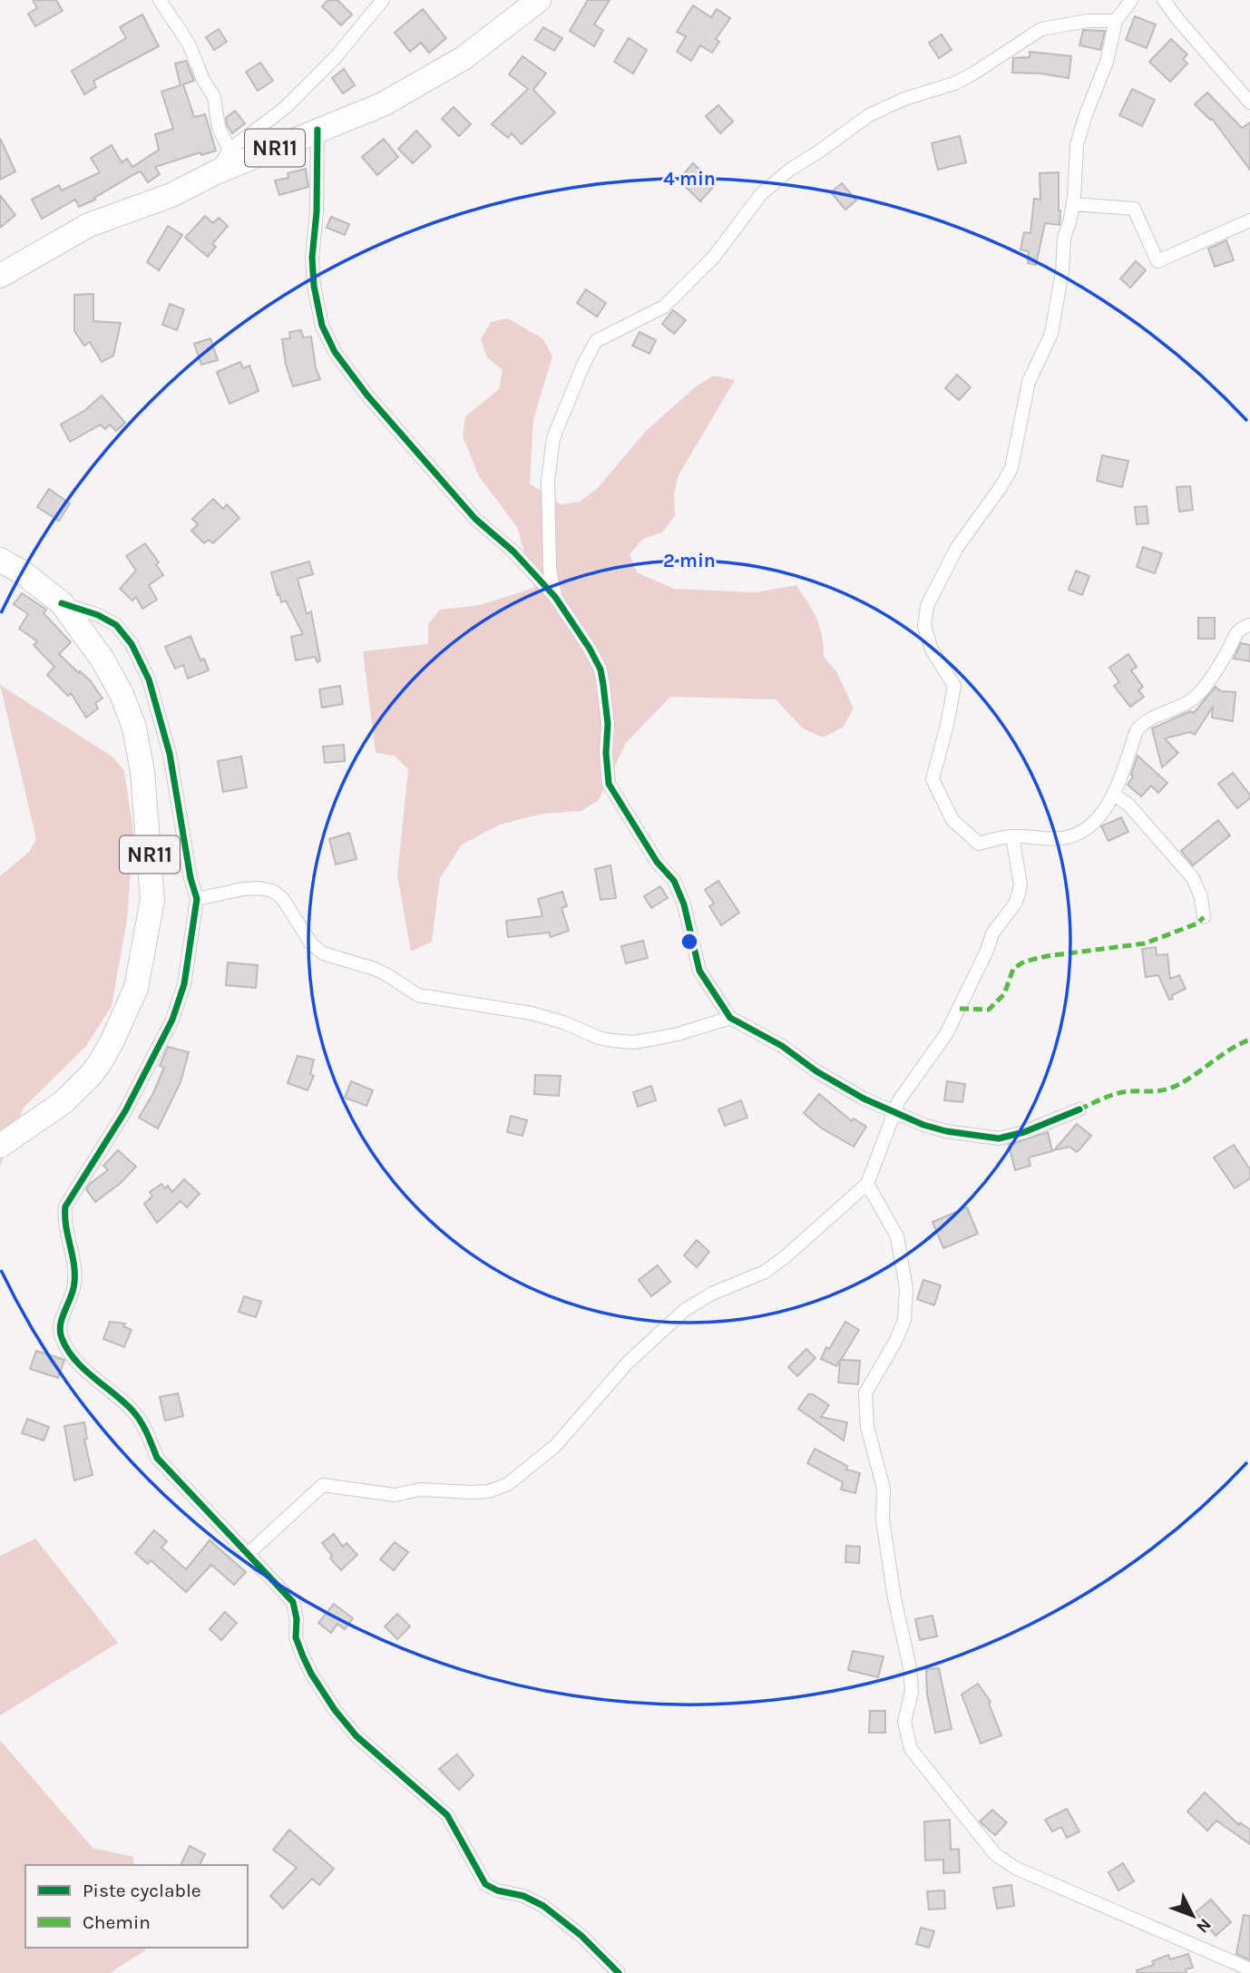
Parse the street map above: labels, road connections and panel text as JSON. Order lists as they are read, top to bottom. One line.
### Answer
{"streets":{"highway":["NR11"]},"legend":["Piste cyclable","Chemin"],"north":"bottom right","rings":["4 min","2 min"]}
